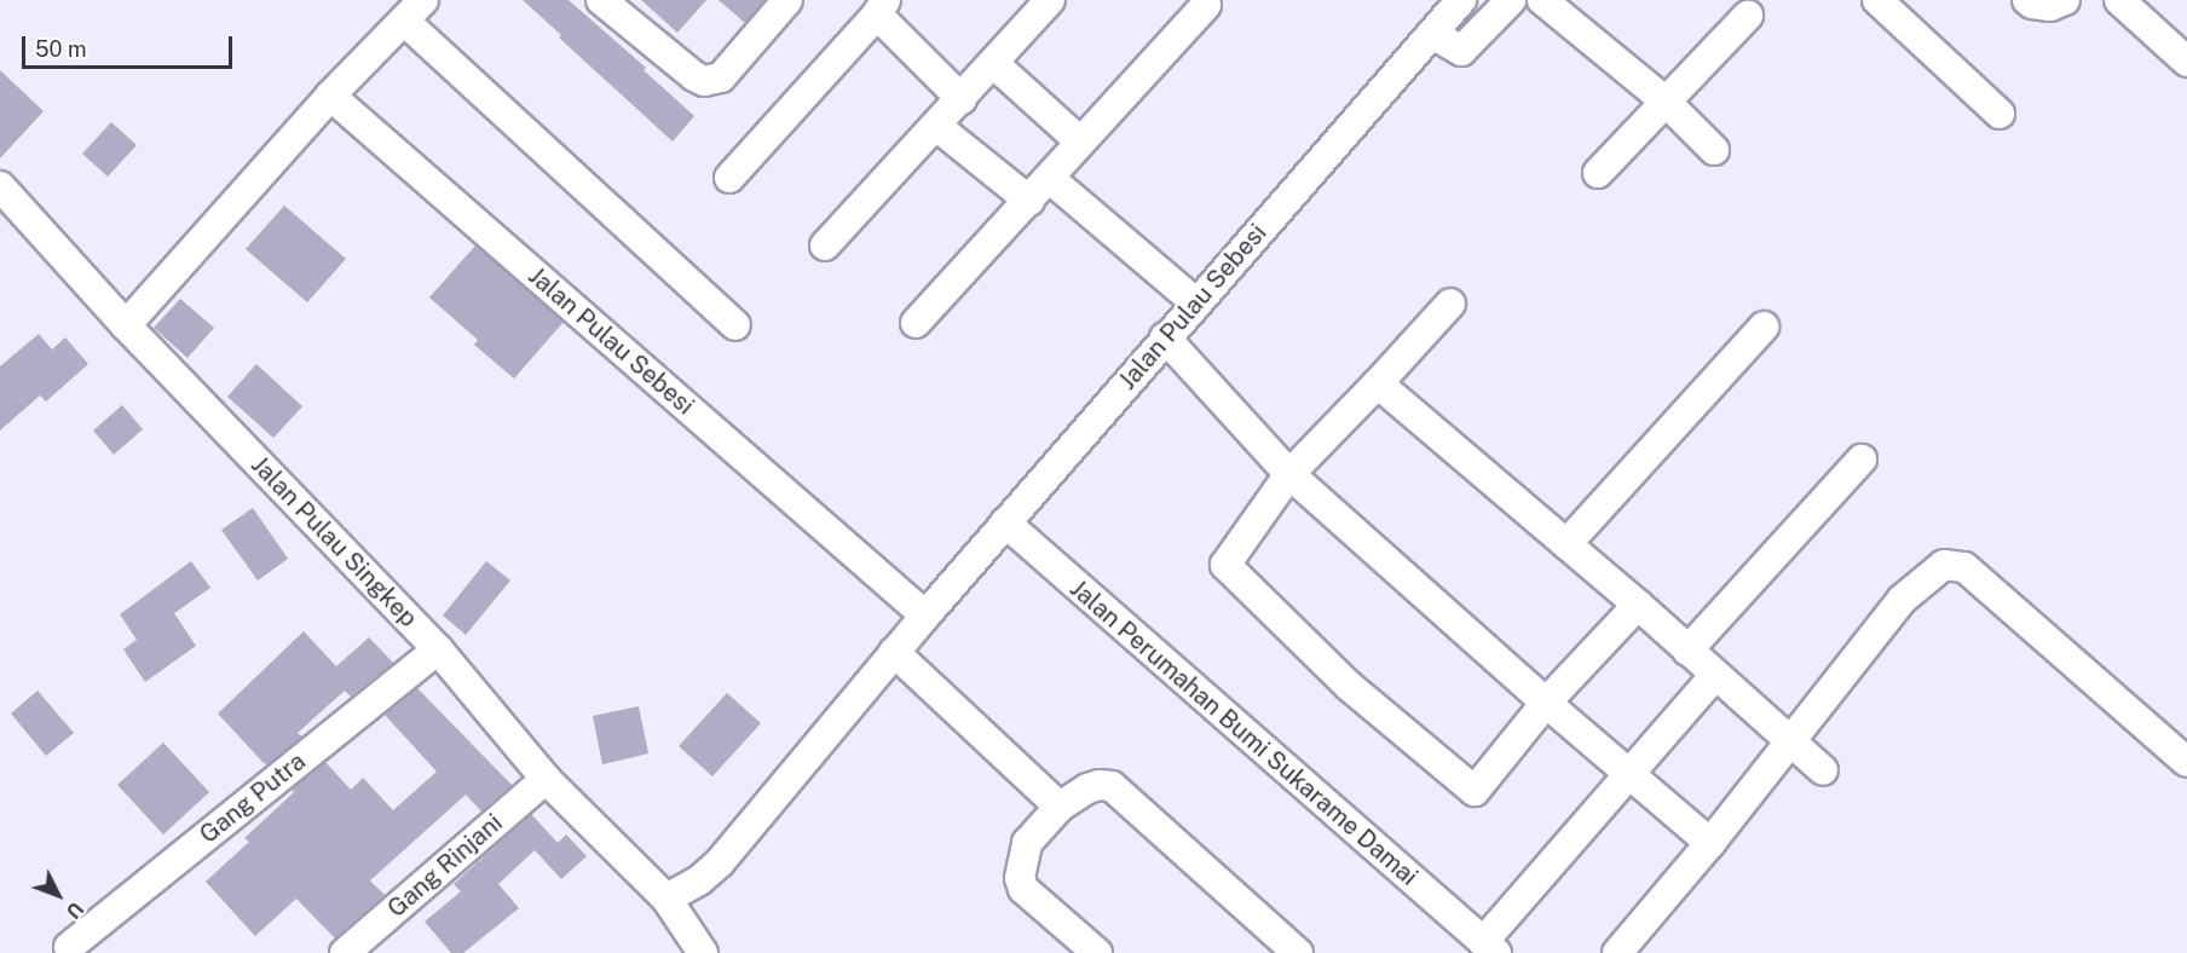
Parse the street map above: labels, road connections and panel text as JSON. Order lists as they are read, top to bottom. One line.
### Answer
{"streets":{"street":["Jalan Pulau Sebesi","Jalan Pulau Singkep","Jalan Perumahan Bumi Sukarame Damai","Gang Putra","Gang Rinjani"]},"crossings":[["Jalan Pulau Sebesi","Jalan Pulau Singkep"],["Jalan Pulau Sebesi","Jalan Perumahan Bumi Sukarame Damai"],["Jalan Pulau Singkep","Gang Putra"],["Jalan Pulau Singkep","Gang Rinjani"]],"scale_bar":"50 m","north":"bottom right"}
